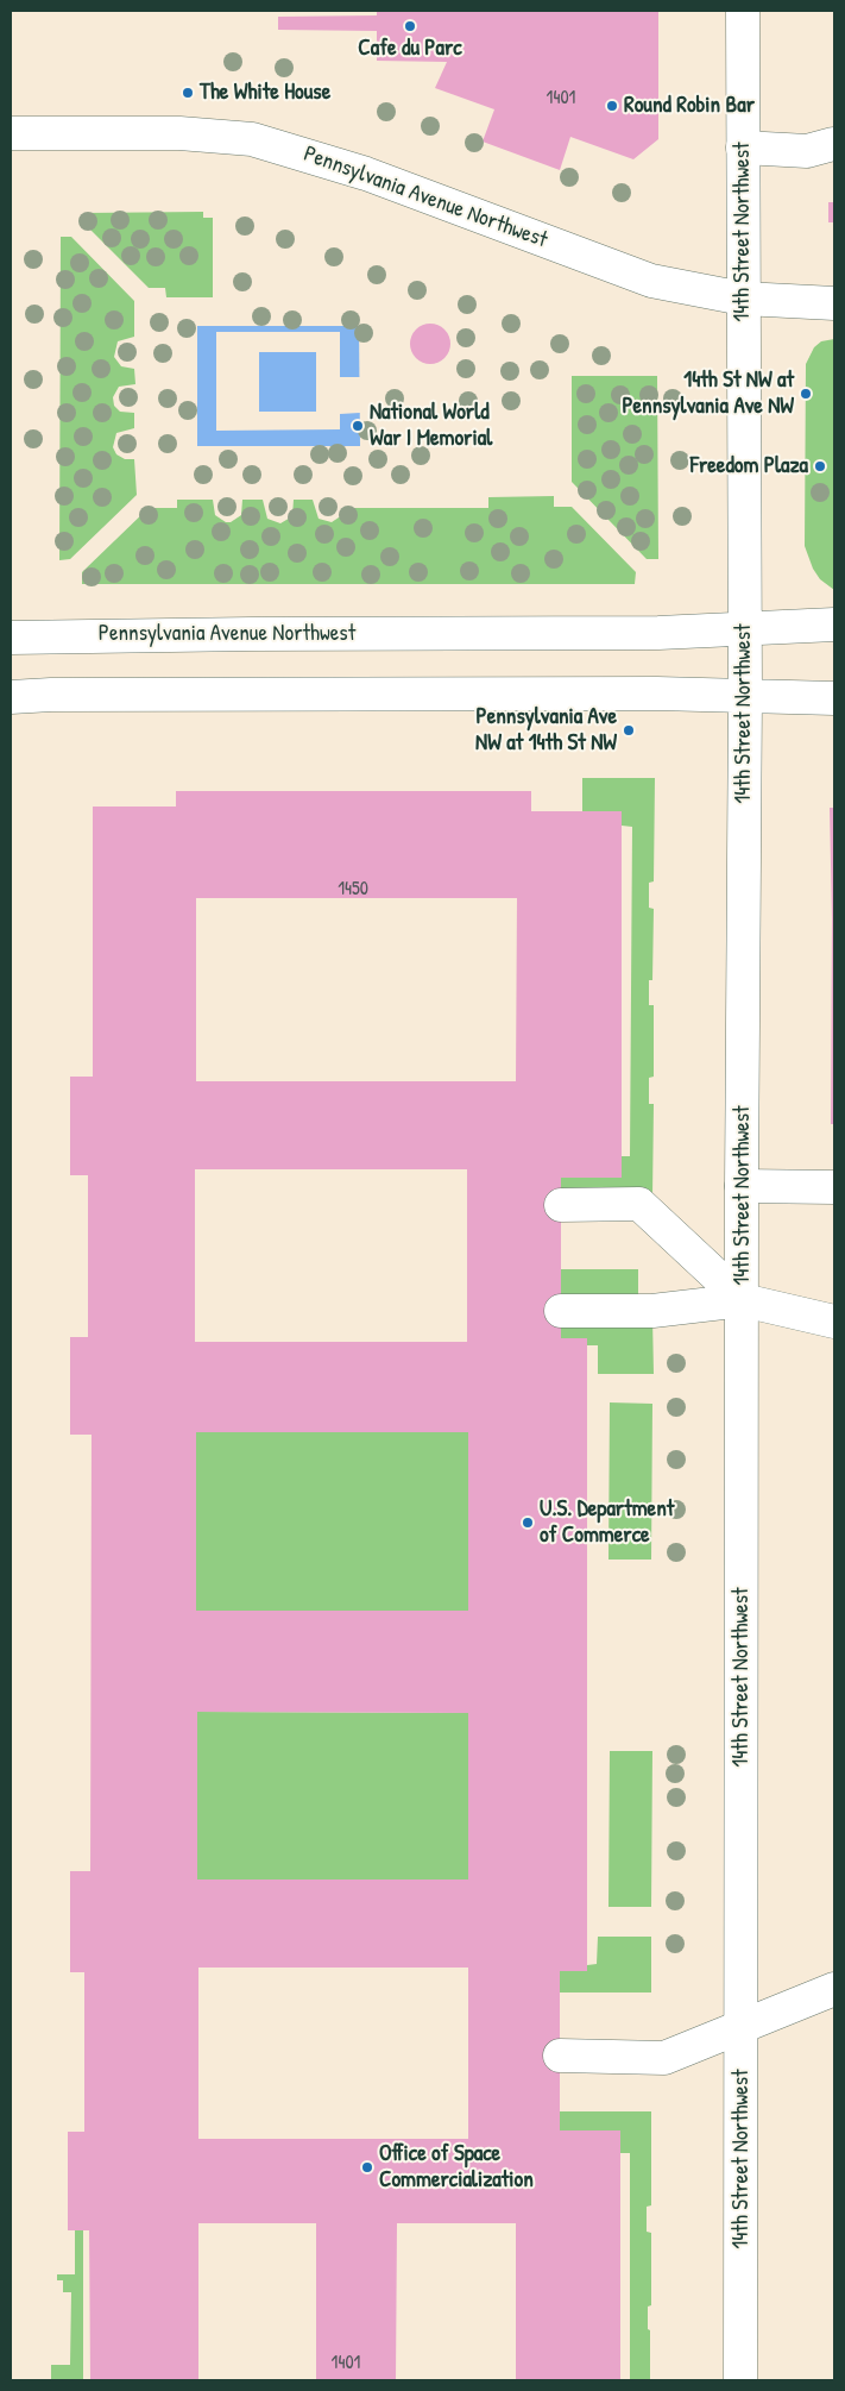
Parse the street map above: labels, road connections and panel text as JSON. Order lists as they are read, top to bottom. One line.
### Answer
{"streets":{"main road":["Pennsylvania Avenue Northwest","14th Street Northwest"]},"crossings":[["Pennsylvania Avenue Northwest","14th Street Northwest"]],"places":["Cafe du Parc","The White House","Round Robin Bar","14th St NW at Pennsylvania Ave NW","National World War I Memorial","Freedom Plaza","Pennsylvania Ave NW at 14th St NW","U.S. Department of Commerce","Office of Space Commercialization"],"house_numbers":["1401","1450","1401"]}
